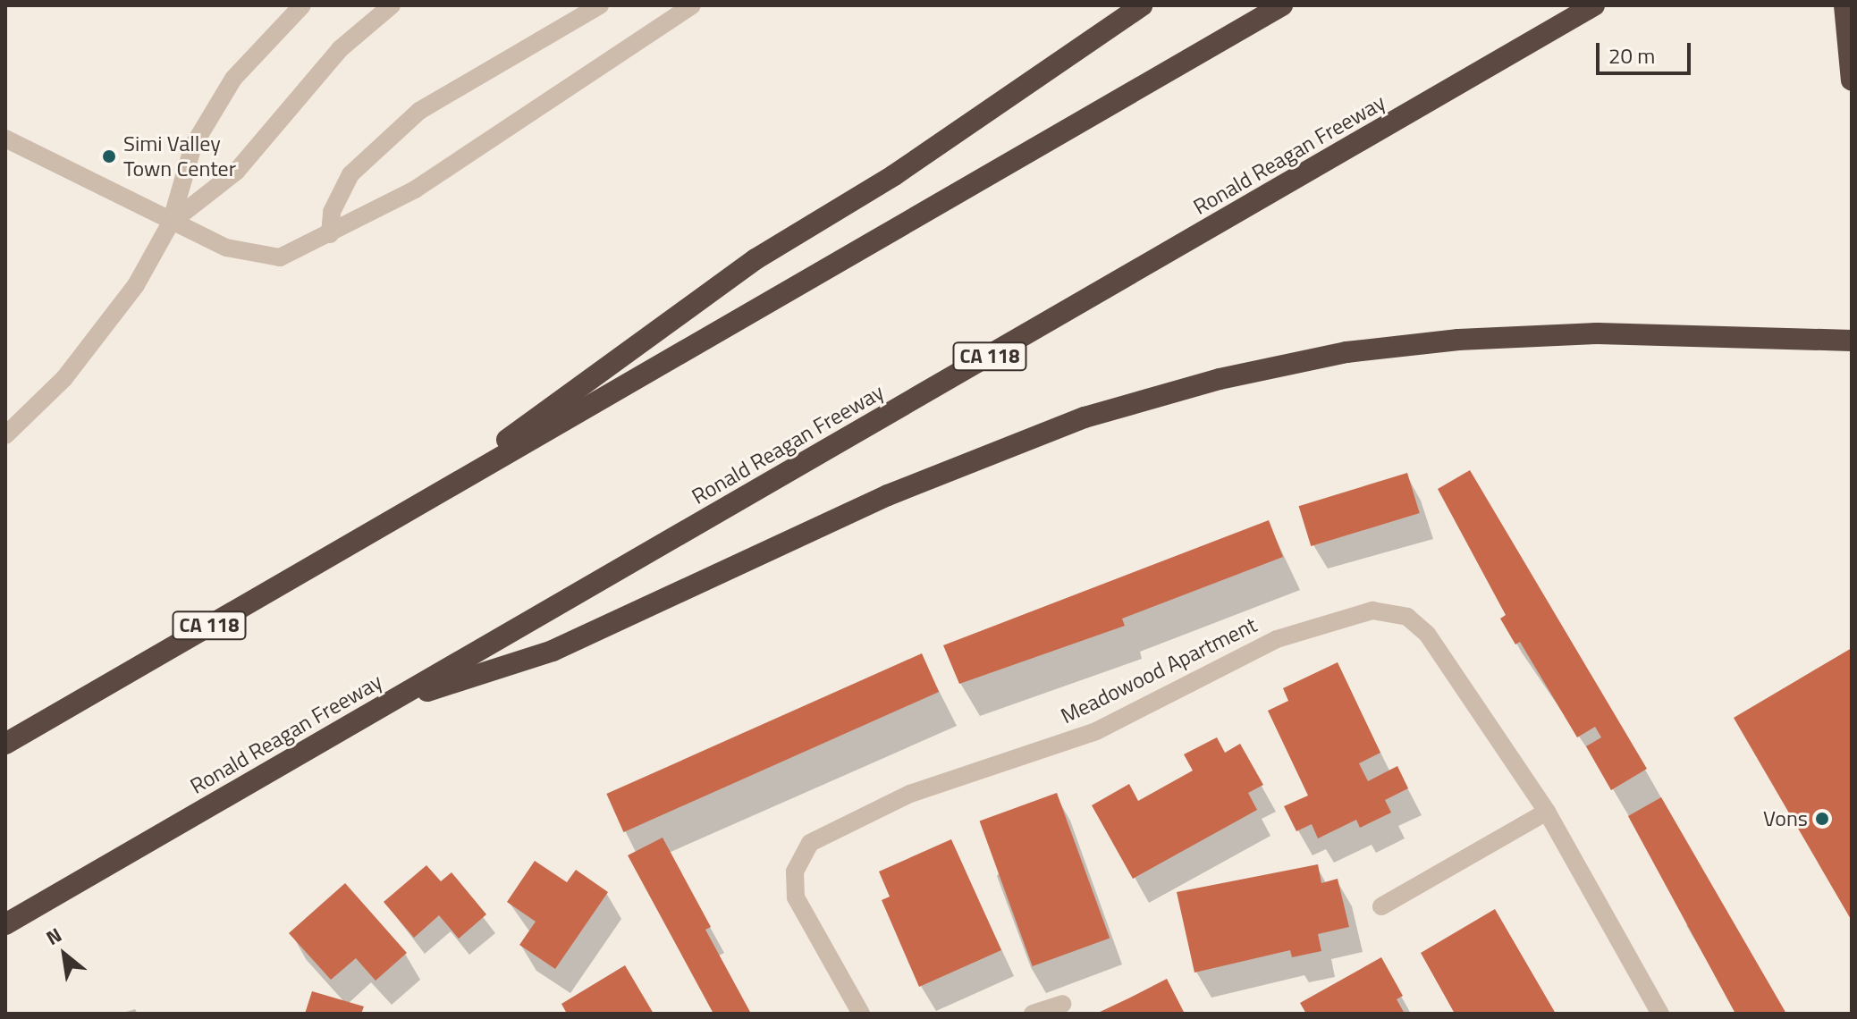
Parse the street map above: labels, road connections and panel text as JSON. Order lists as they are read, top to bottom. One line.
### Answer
{"streets":{"highway":["Ronald Reagan Freeway","CA 118"],"street":["Meadowood Apartment"]},"places":["Simi Valley Town Center","Vons"],"scale_bar":"20 m","north":"top left"}
